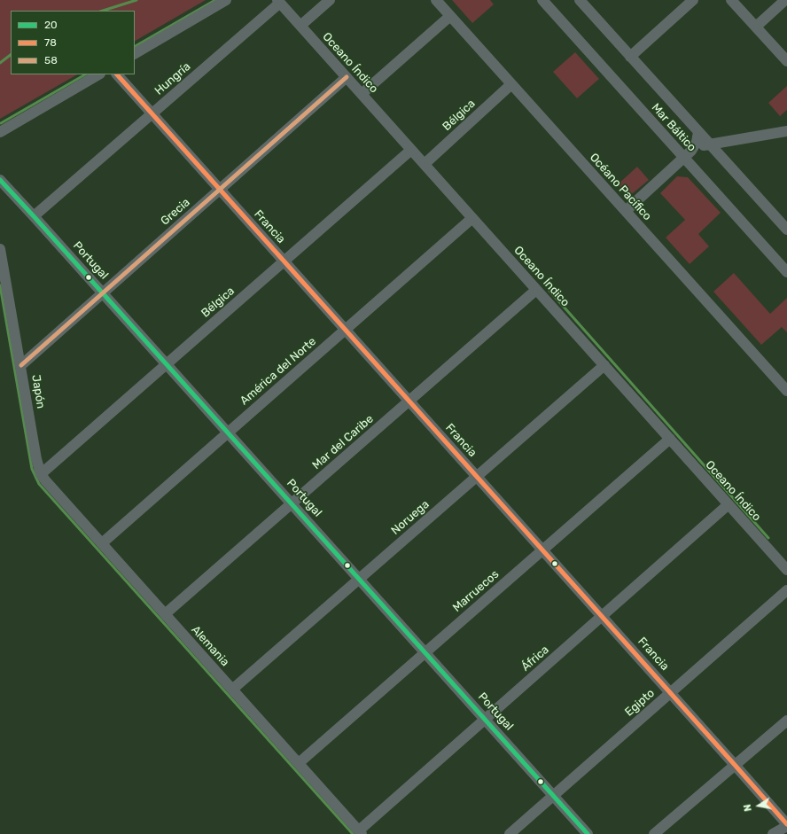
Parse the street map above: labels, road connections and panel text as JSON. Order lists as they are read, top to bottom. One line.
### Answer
{"streets":{"street":["Oceano Índico","Hungría","Bélgica","Mar Báltico","Océano Pacífico","Grecia","Francia","Portugal","América del Norte","Japón","Mar del Caribe","Noruega","Marruecos","Alemania","África","Egipto"]},"crossings":[["Oceano Índico","Hungría"],["Oceano Índico","Bélgica"],["Oceano Índico","Grecia"],["Oceano Índico","América del Norte"],["Oceano Índico","Mar del Caribe"],["Oceano Índico","Noruega"],["Oceano Índico","Marruecos"],["Oceano Índico","África"],["Hungría","Francia"],["Hungría","Portugal"],["Bélgica","Océano Pacífico"],["Bélgica","Francia"],["Bélgica","Portugal"],["Bélgica","Japón"],["Bélgica","Alemania"],["Grecia","Francia"],["Grecia","Portugal"],["Grecia","Japón"],["Francia","América del Norte"],["Francia","Mar del Caribe"],["Francia","Noruega"],["Francia","Marruecos"],["Francia","África"],["Francia","Egipto"],["Portugal","América del Norte"],["Portugal","Mar del Caribe"],["Portugal","Noruega"],["Portugal","Marruecos"],["Portugal","África"],["Portugal","Egipto"],["América del Norte","Alemania"],["Japón","Alemania"],["Mar del Caribe","Alemania"],["Noruega","Alemania"],["Marruecos","Alemania"],["Alemania","África"]],"lines":["transit line 78","transit line 58","transit line 20"],"legend":["20","78","58"],"north":"left"}
